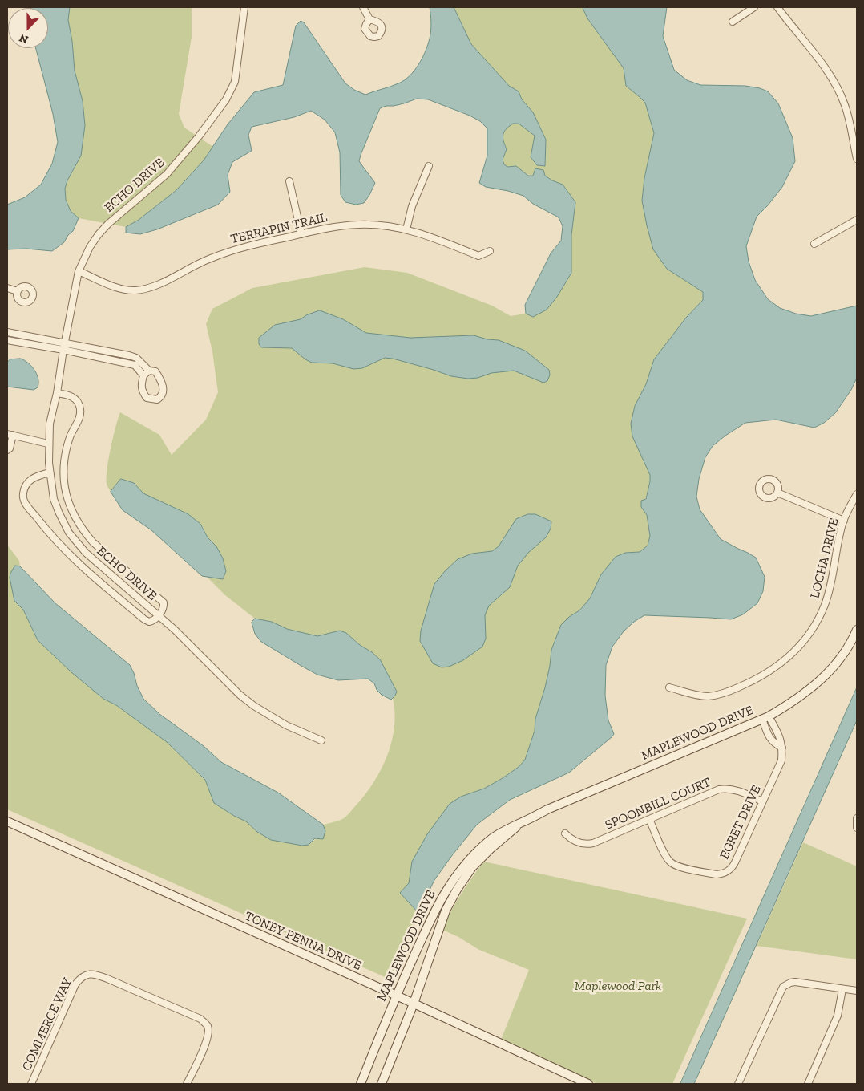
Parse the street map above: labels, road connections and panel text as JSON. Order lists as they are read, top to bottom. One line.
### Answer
{"streets":{"street":["ECHO DRIVE","TERRAPIN TRAIL","LOCHA DRIVE","MAPLEWOOD DRIVE","SPOONBILL COURT","EGRET DRIVE","TONEY PENNA DRIVE","COMMERCE WAY"]},"crossings":[["ECHO DRIVE","TERRAPIN TRAIL"],["MAPLEWOOD DRIVE","EGRET DRIVE"],["MAPLEWOOD DRIVE","TONEY PENNA DRIVE"],["SPOONBILL COURT","EGRET DRIVE"]],"parks":["Maplewood Park"],"north":"bottom"}
